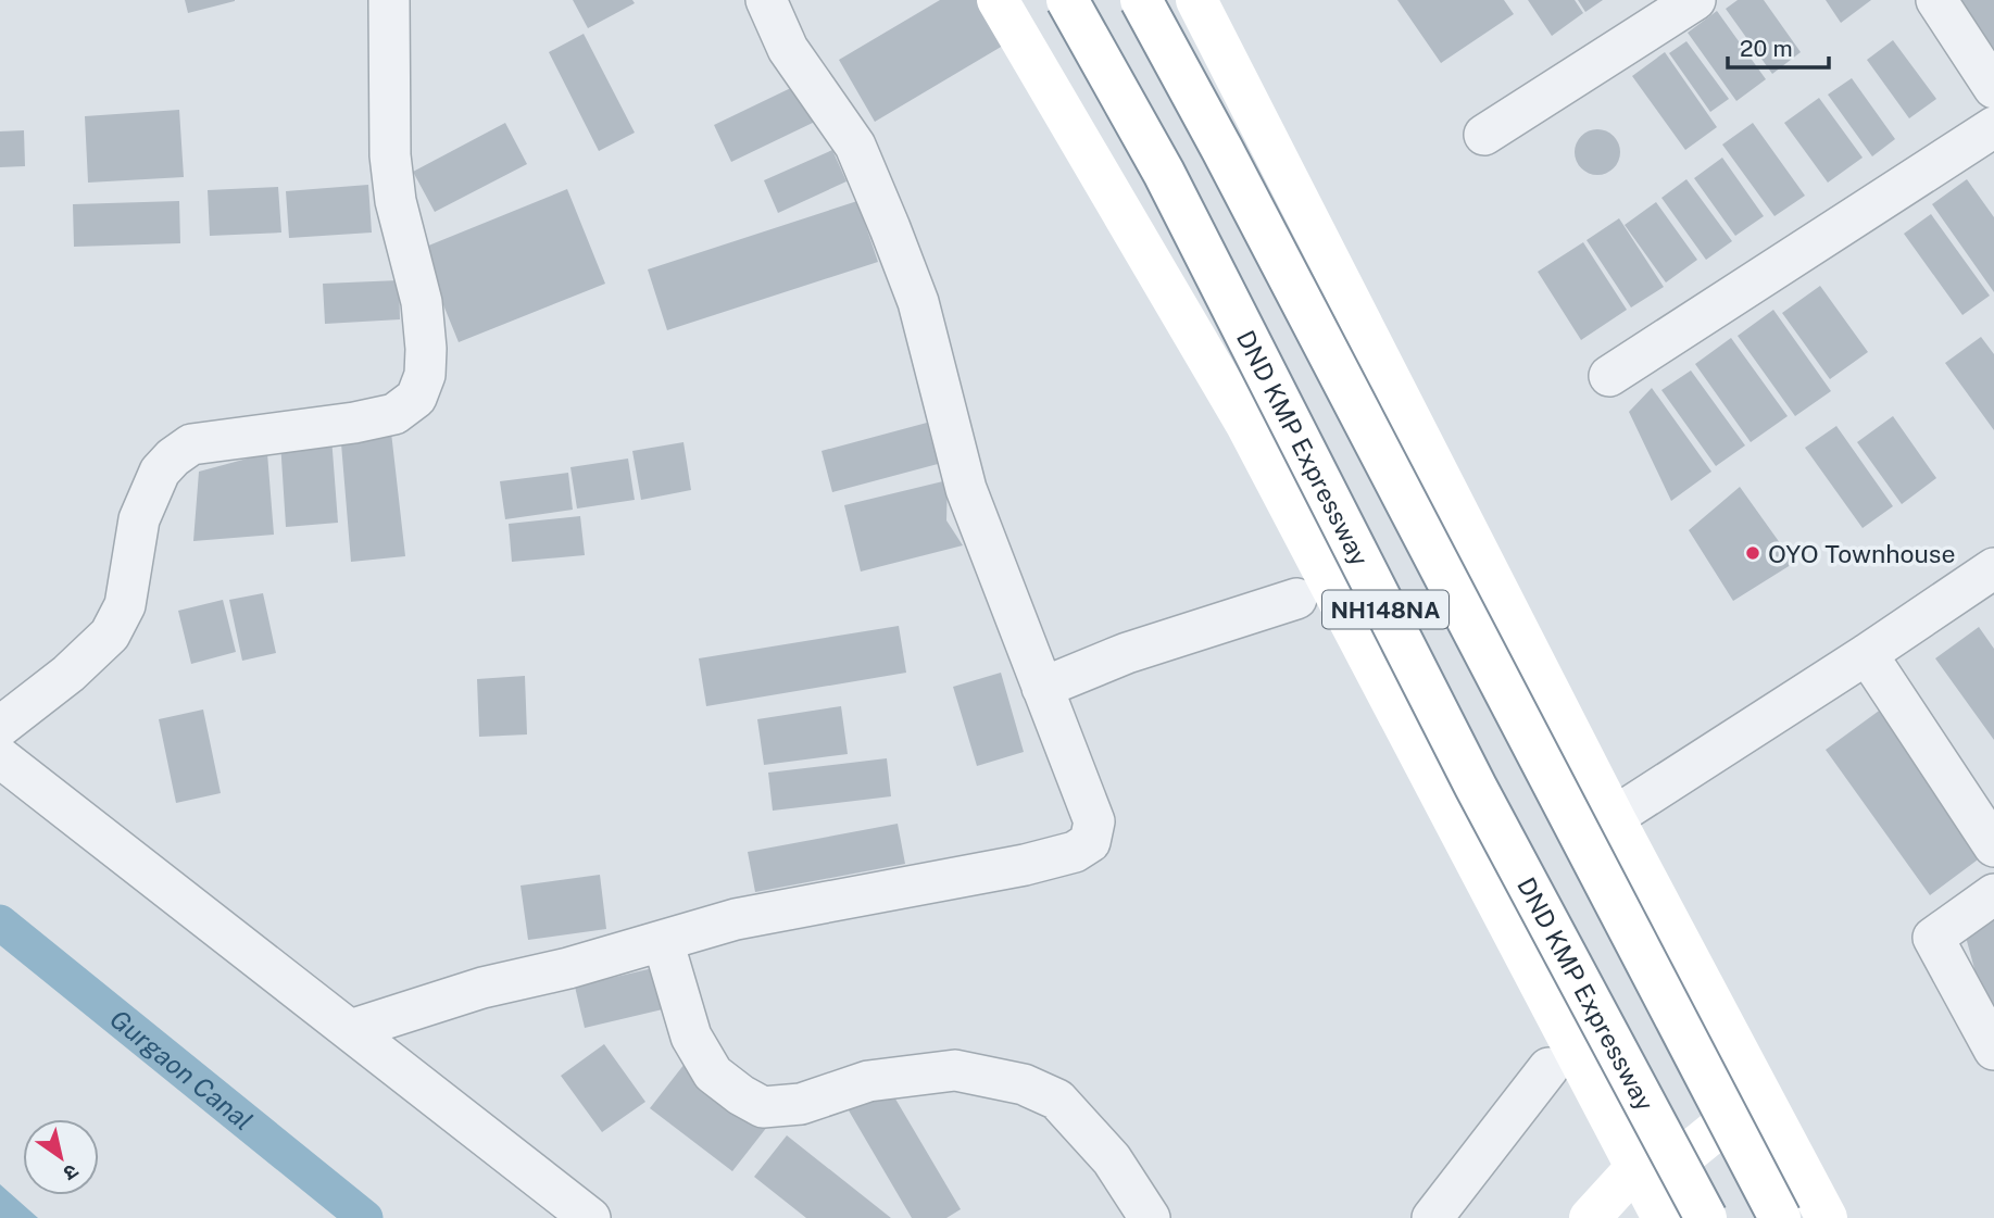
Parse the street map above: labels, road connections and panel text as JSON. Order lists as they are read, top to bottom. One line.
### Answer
{"streets":{"main road":["DND KMP Expressway","NH148NA"]},"water":["Gurgaon Canal"],"places":["OYO Townhouse"],"scale_bar":"20 m","north":"bottom right"}
